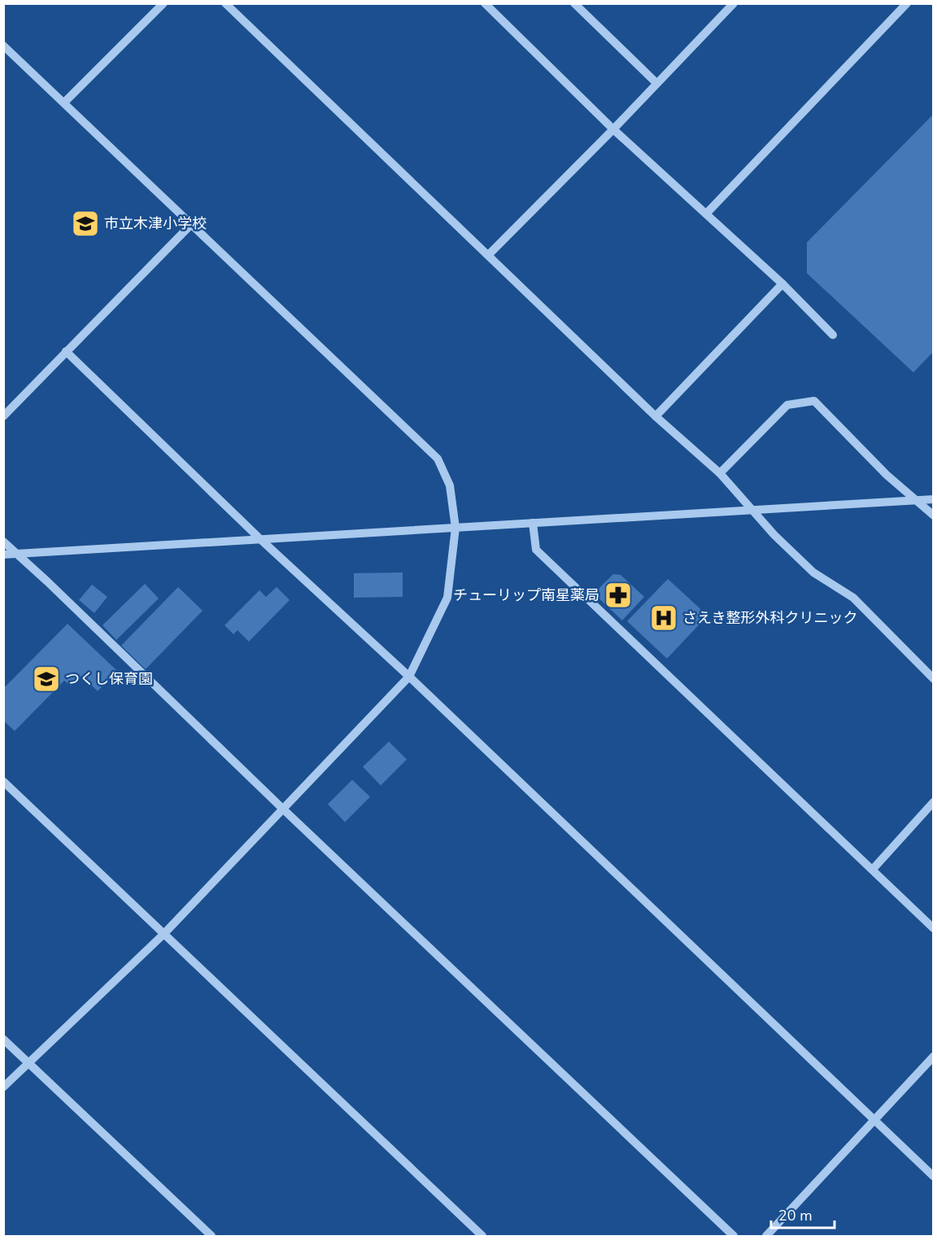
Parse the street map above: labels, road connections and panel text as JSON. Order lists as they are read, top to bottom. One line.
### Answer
{"places":{"school or university":["市立木津小学校","つくし保育園"],"pharmacy":["チューリップ南星薬局"],"hospital":["さえき整形外科クリニック"]},"scale_bar":"20 m"}
